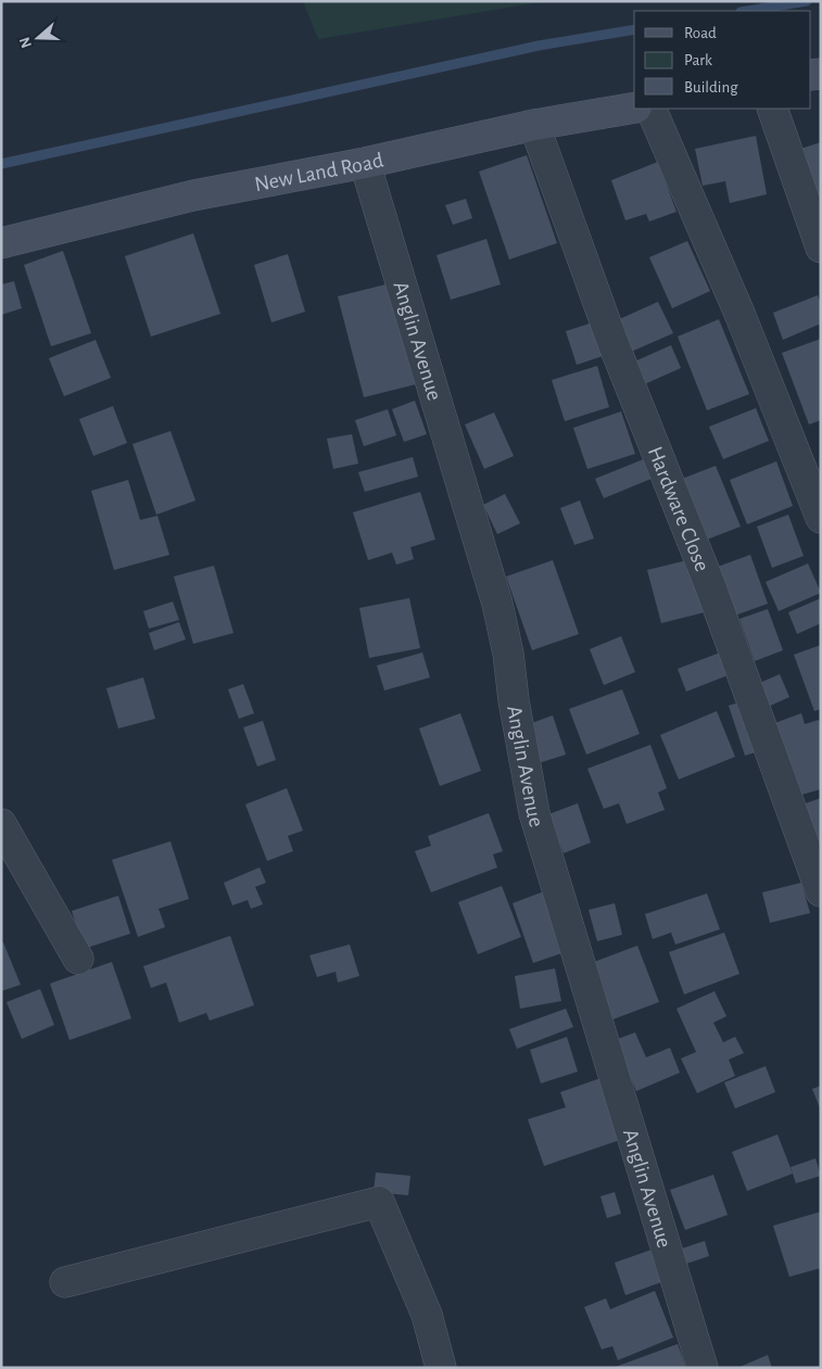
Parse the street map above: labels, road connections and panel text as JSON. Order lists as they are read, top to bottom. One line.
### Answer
{"streets":{"street":["New Land Road","Anglin Avenue","Hardware Close"]},"crossings":[["New Land Road","Anglin Avenue"],["New Land Road","Hardware Close"]],"legend":["Road","Park","Building"],"north":"left"}
